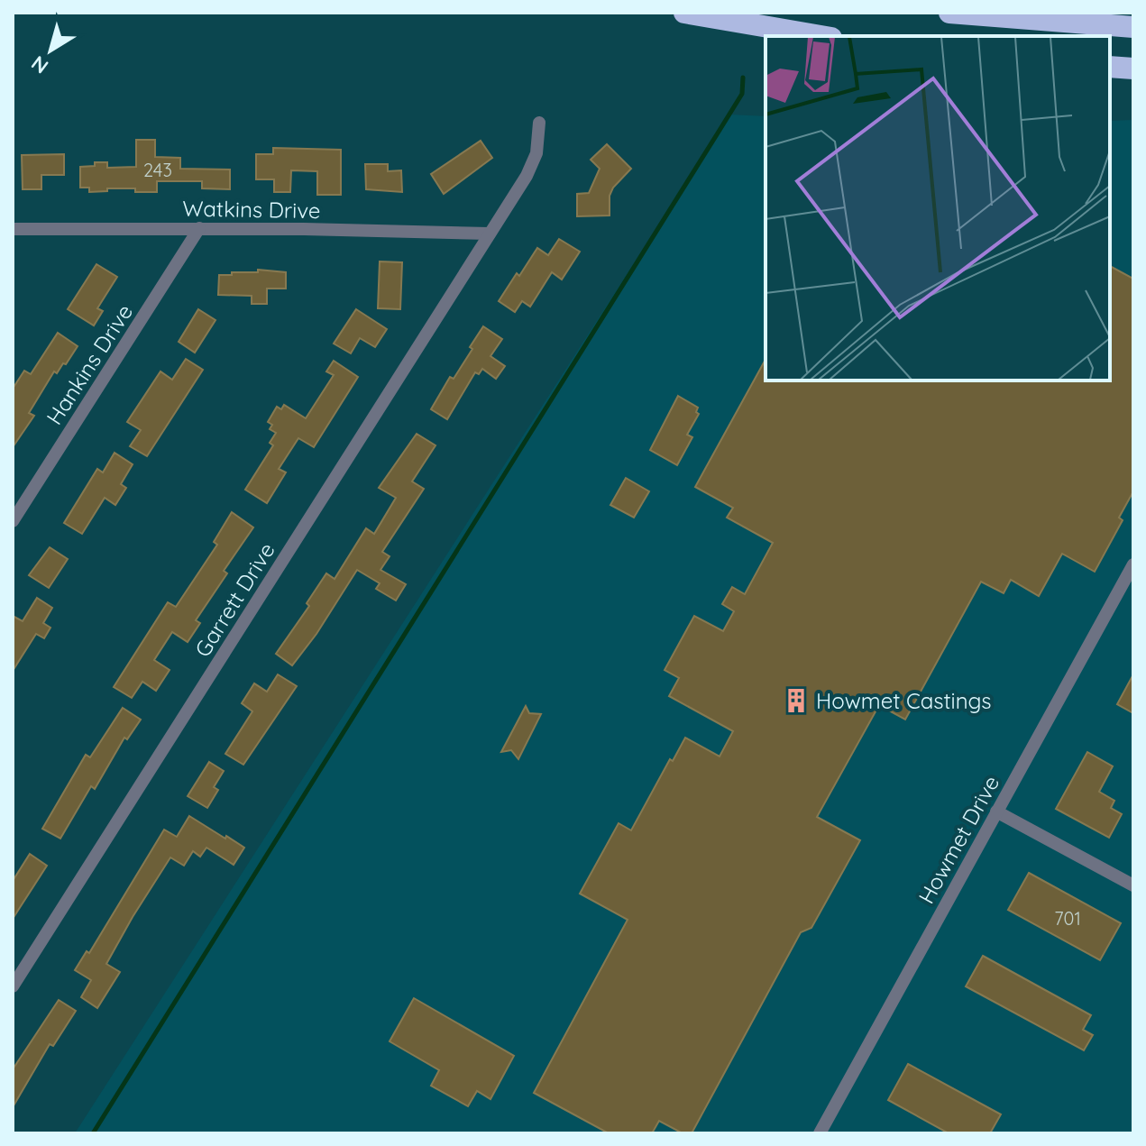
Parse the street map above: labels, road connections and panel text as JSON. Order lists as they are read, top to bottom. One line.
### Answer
{"streets":{"street":["Watkins Drive","Hankins Drive","Garrett Drive","Howmet Drive"]},"crossings":[["Watkins Drive","Hankins Drive"],["Watkins Drive","Garrett Drive"]],"places":{"building":["Howmet Castings"]},"house_numbers":["243","701"],"north":"bottom left"}
